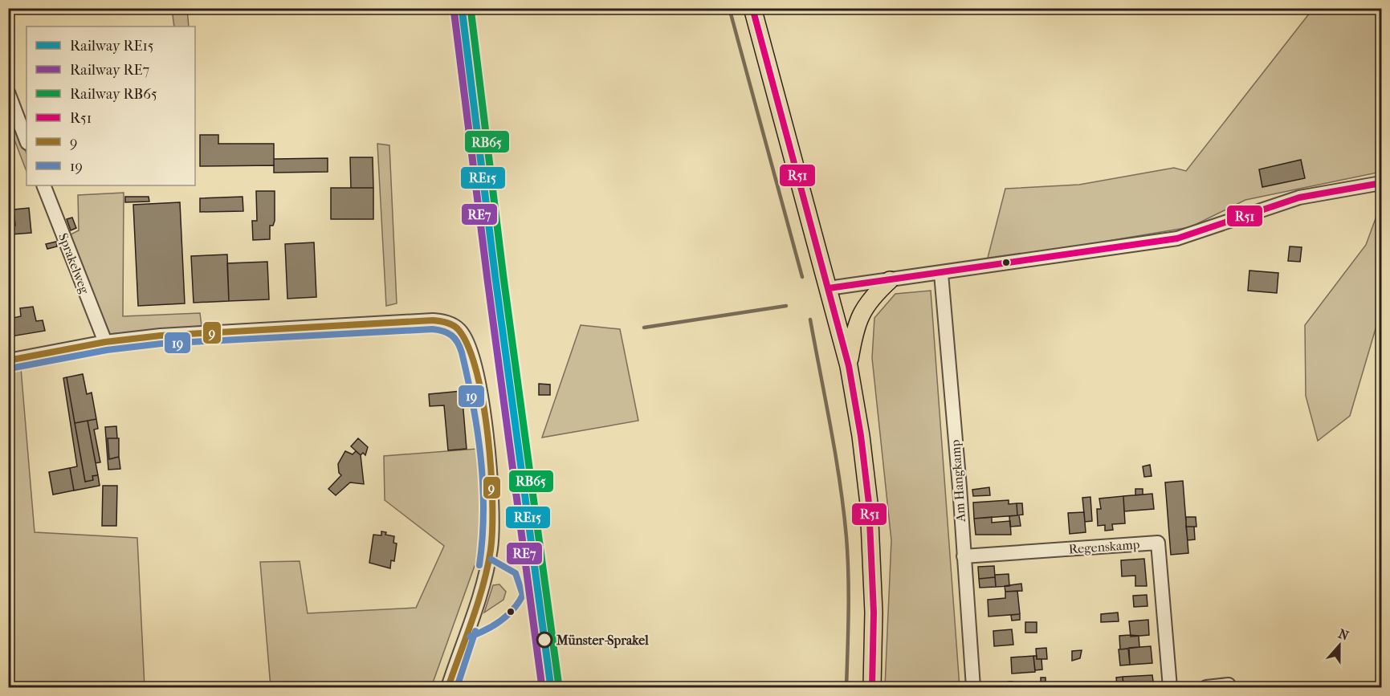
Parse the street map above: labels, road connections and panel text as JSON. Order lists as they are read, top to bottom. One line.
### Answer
{"streets":{"street":["Sprakelweg","Am Hangkamp","Regenskamp"]},"crossings":[["Am Hangkamp","Regenskamp"]],"places":["Münster-Sprakel"],"lines":["rail line RE15","rail line RB65","transit line R51","rail line RE7","transit line 9","transit line 19"],"legend":["Railway RE15","Railway RE7","Railway RB65","R51","9","19"],"north":"top"}
